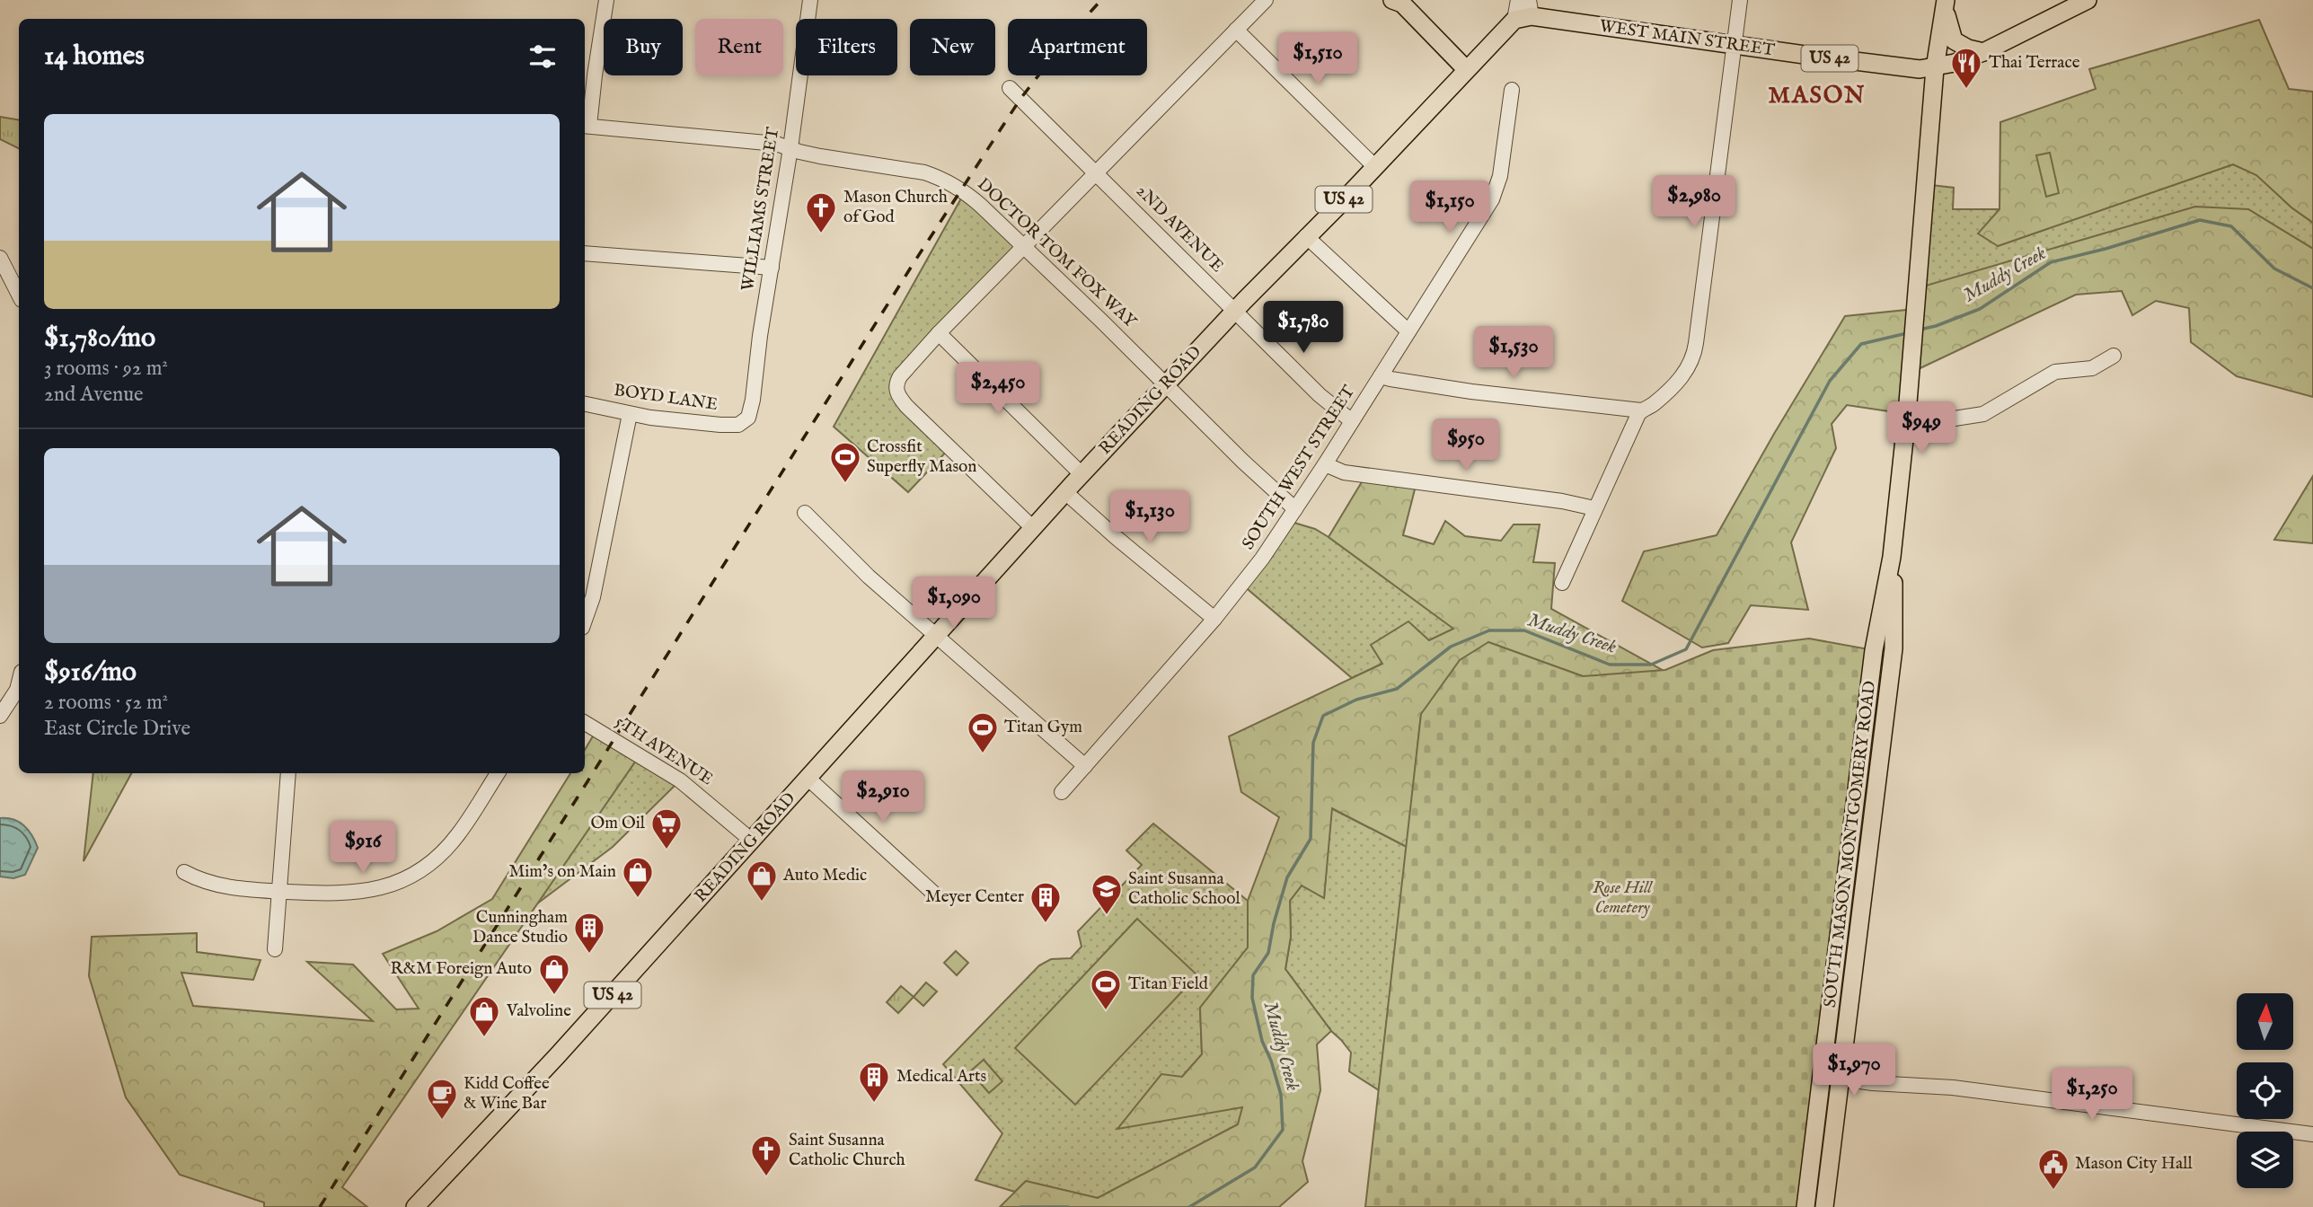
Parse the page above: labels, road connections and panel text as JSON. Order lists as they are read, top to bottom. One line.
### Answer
{"streets":{"main road":["WEST MAIN STREET","US 42","READING ROAD","SOUTH MASON MONTGOMERY ROAD"],"street":["WILLIAMS STREET","2ND AVENUE","DOCTOR TOM FOX WAY","BOYD LANE","SOUTH WEST STREET","5TH AVENUE"]},"crossings":[["WEST MAIN STREET","US 42"],["WEST MAIN STREET","READING ROAD"],["WEST MAIN STREET","SOUTH MASON MONTGOMERY ROAD"],["US 42","SOUTH MASON MONTGOMERY ROAD"],["WILLIAMS STREET","DOCTOR TOM FOX WAY"],["WILLIAMS STREET","BOYD LANE"],["2ND AVENUE","READING ROAD"],["2ND AVENUE","SOUTH WEST STREET"],["DOCTOR TOM FOX WAY","READING ROAD"],["DOCTOR TOM FOX WAY","SOUTH WEST STREET"],["READING ROAD","5TH AVENUE"]],"districts":["MASON"],"water":["Muddy Creek"],"parks":["Rose Hill Cemetery"],"places":{"restaurant":["Thai Terrace"],"church":["Mason Church of God","Saint Susanna Catholic Church"],"sports":["Crossfit Superfly Mason","Titan Gym","Titan Field"],"supermarket":["Om Oil"],"shop":["Mim’s on Main","Auto Medic","R&M Foreign Auto","Valvoline"],"school or university":["Saint Susanna Catholic School"],"building":["Meyer Center","Cunningham Dance Studio","Medical Arts"],"cafe":["Kidd Coffee & Wine Bar"],"public building":["Mason City Hall"]},"north":"top","page":{"chip":["Buy","Rent","Filters","New","Apartment"],"heading":"14 homes","price":["$1,510","$2,980","$1,150","$1,780","$1,530","$2,450","$949","$950","$1,130","$1,090","$2,910","$916","$1,970","$1,250"],"list":[{"name":"$1,780/mo","note":"3 rooms · 92 m² · 2nd Avenue"},{"name":"$916/mo","note":"2 rooms · 52 m² · East Circle Drive"}]}}
